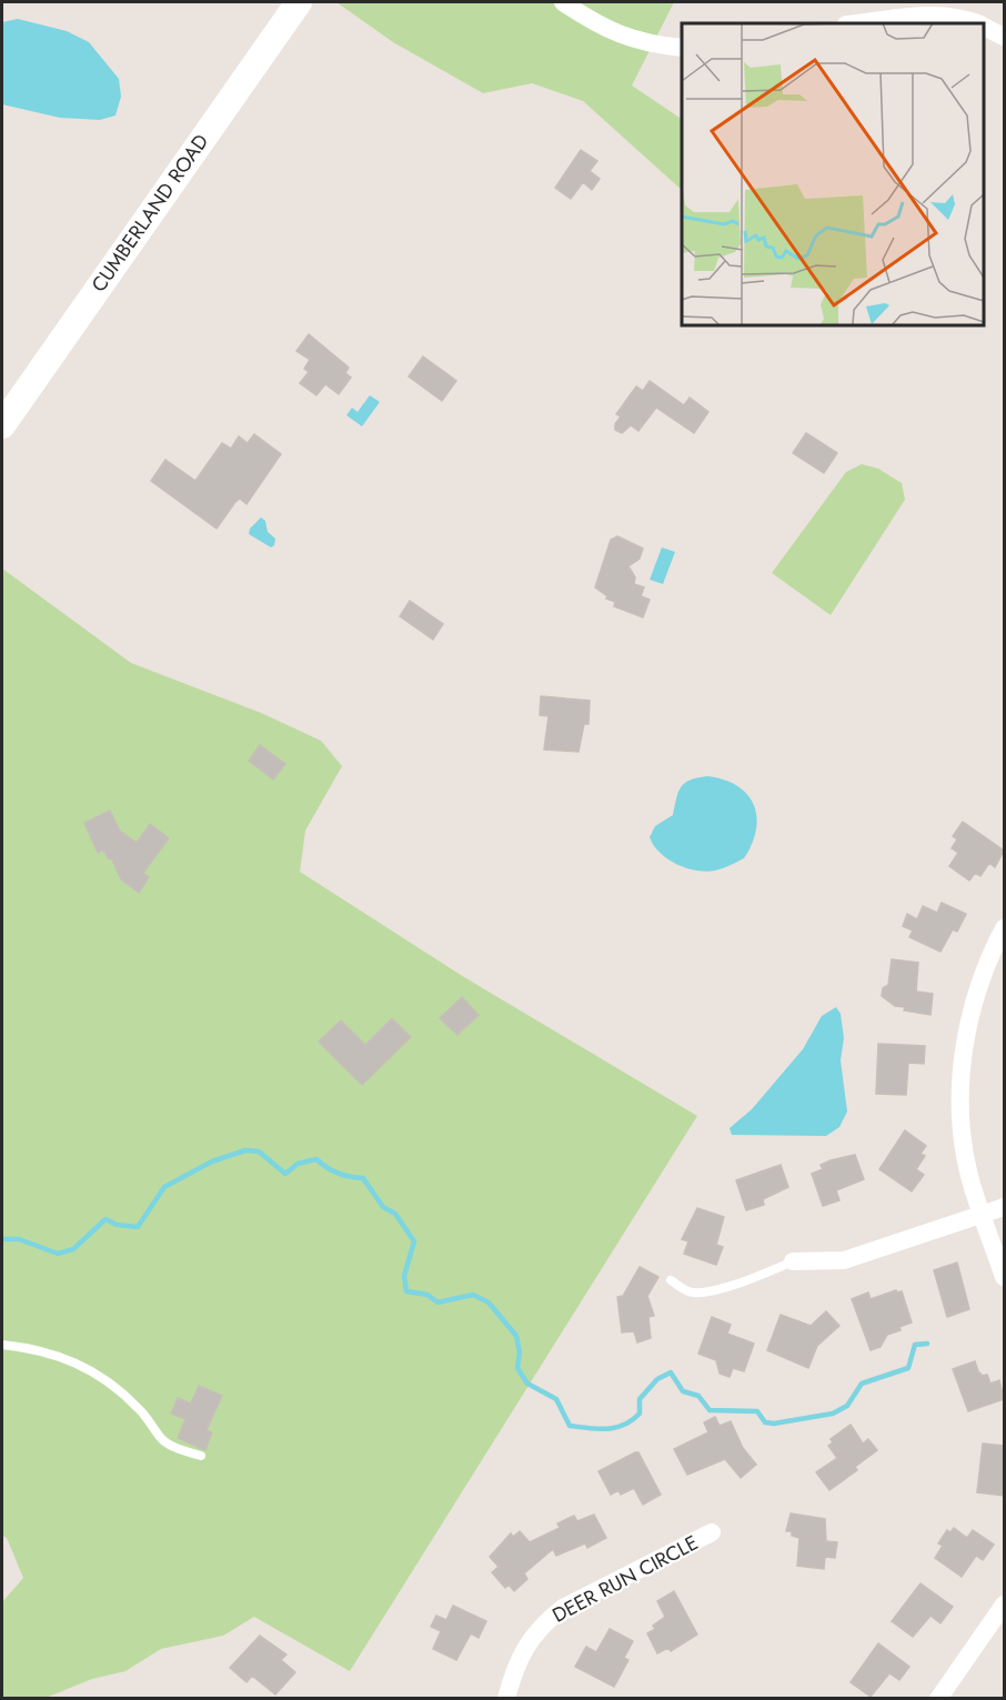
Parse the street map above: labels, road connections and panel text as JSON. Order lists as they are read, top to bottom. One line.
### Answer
{"streets":{"main road":["CUMBERLAND ROAD"],"street":["DEER RUN CIRCLE"]}}
